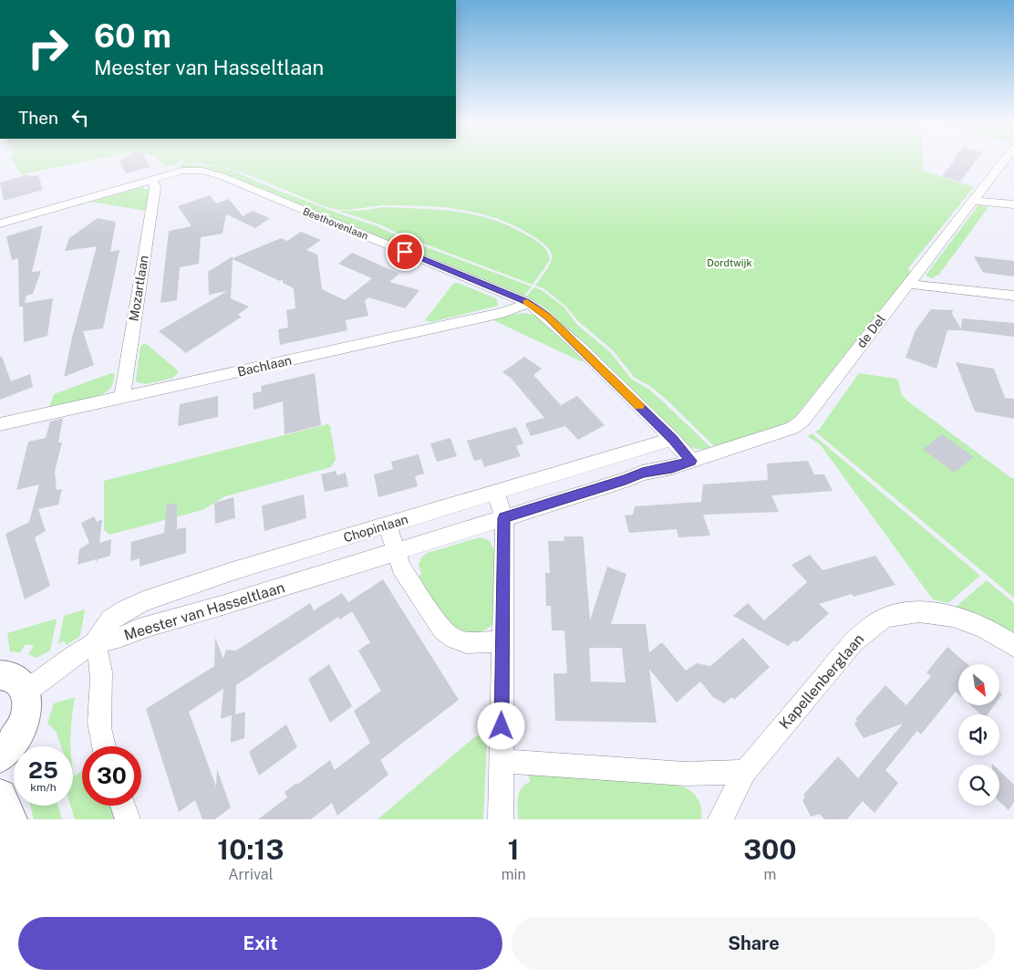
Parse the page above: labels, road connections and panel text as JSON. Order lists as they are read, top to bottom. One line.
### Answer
{"streets":{"street":["Beethovenlaan","Mozartlaan","de Del","Bachlaan","Chopinlaan","Meester van Hasseltlaan","Kapellenberglaan"]},"crossings":[["Beethovenlaan","Mozartlaan"],["Beethovenlaan","de Del"],["Beethovenlaan","Bachlaan"],["Beethovenlaan","Chopinlaan"],["Beethovenlaan","Meester van Hasseltlaan"],["Mozartlaan","Bachlaan"],["de Del","Meester van Hasseltlaan"],["Chopinlaan","Meester van Hasseltlaan"]],"parks":["Dordtwijk"],"north":"bottom right","page":{"turn":["60 m","Meester van Hasseltlaan"],"then":"Then","speed":"25 km/h","limit":"30","eta":["10:13","Arrival","1","min","300","m"],"buttons":["Exit","Share"]}}
